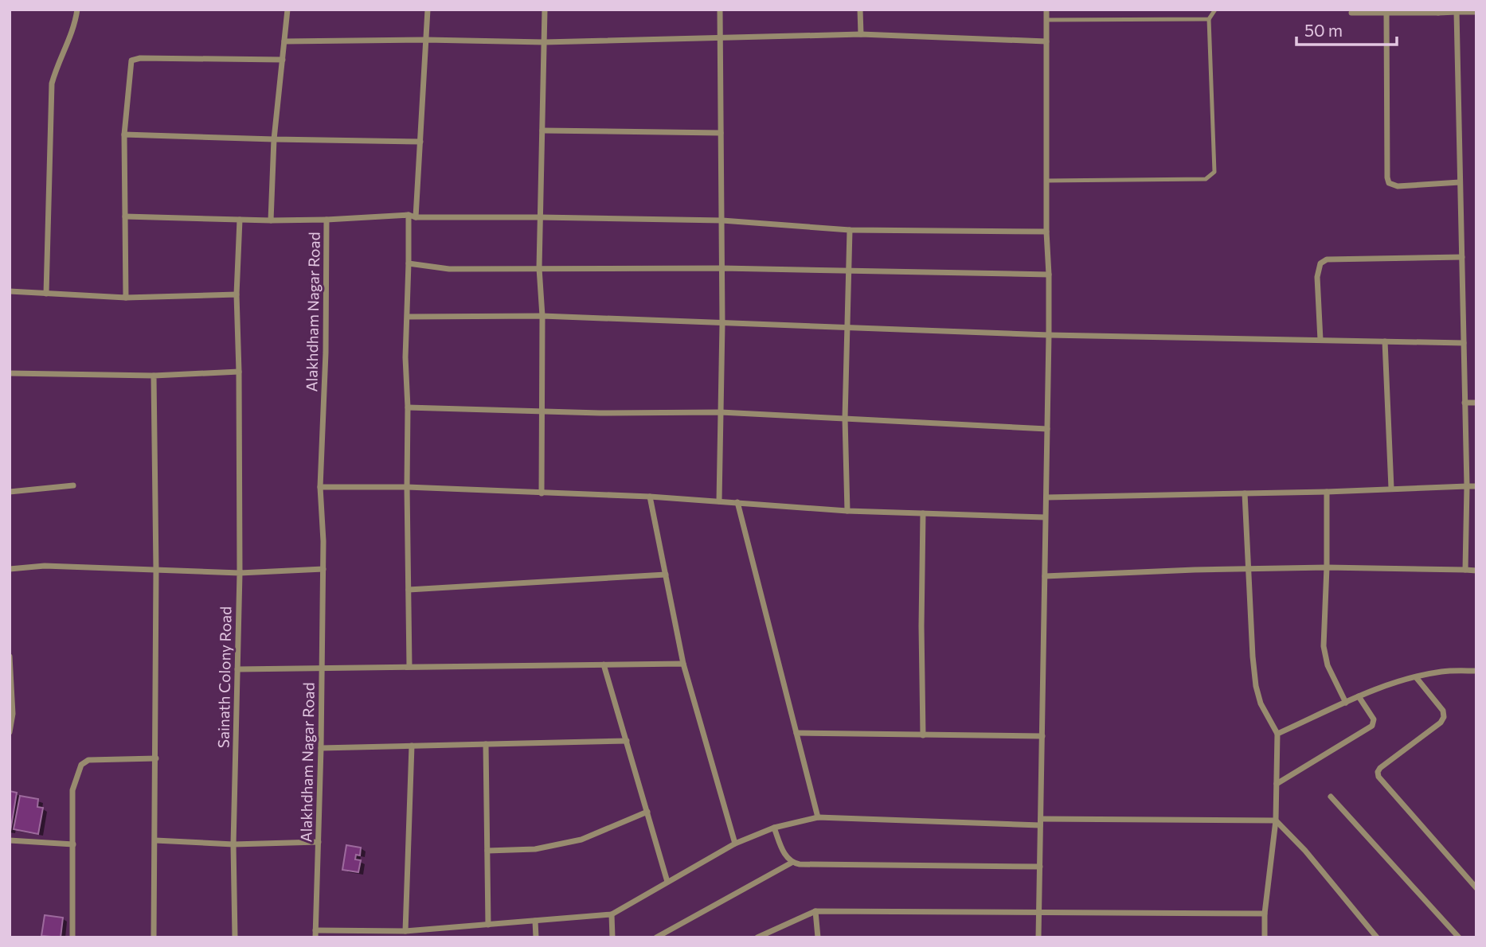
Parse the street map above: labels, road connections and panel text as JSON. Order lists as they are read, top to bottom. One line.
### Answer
{"streets":{"street":["Alakhdham Nagar Road","Sainath Colony Road"]},"crossings":[["Alakhdham Nagar Road","Sainath Colony Road"]],"scale_bar":"50 m"}
